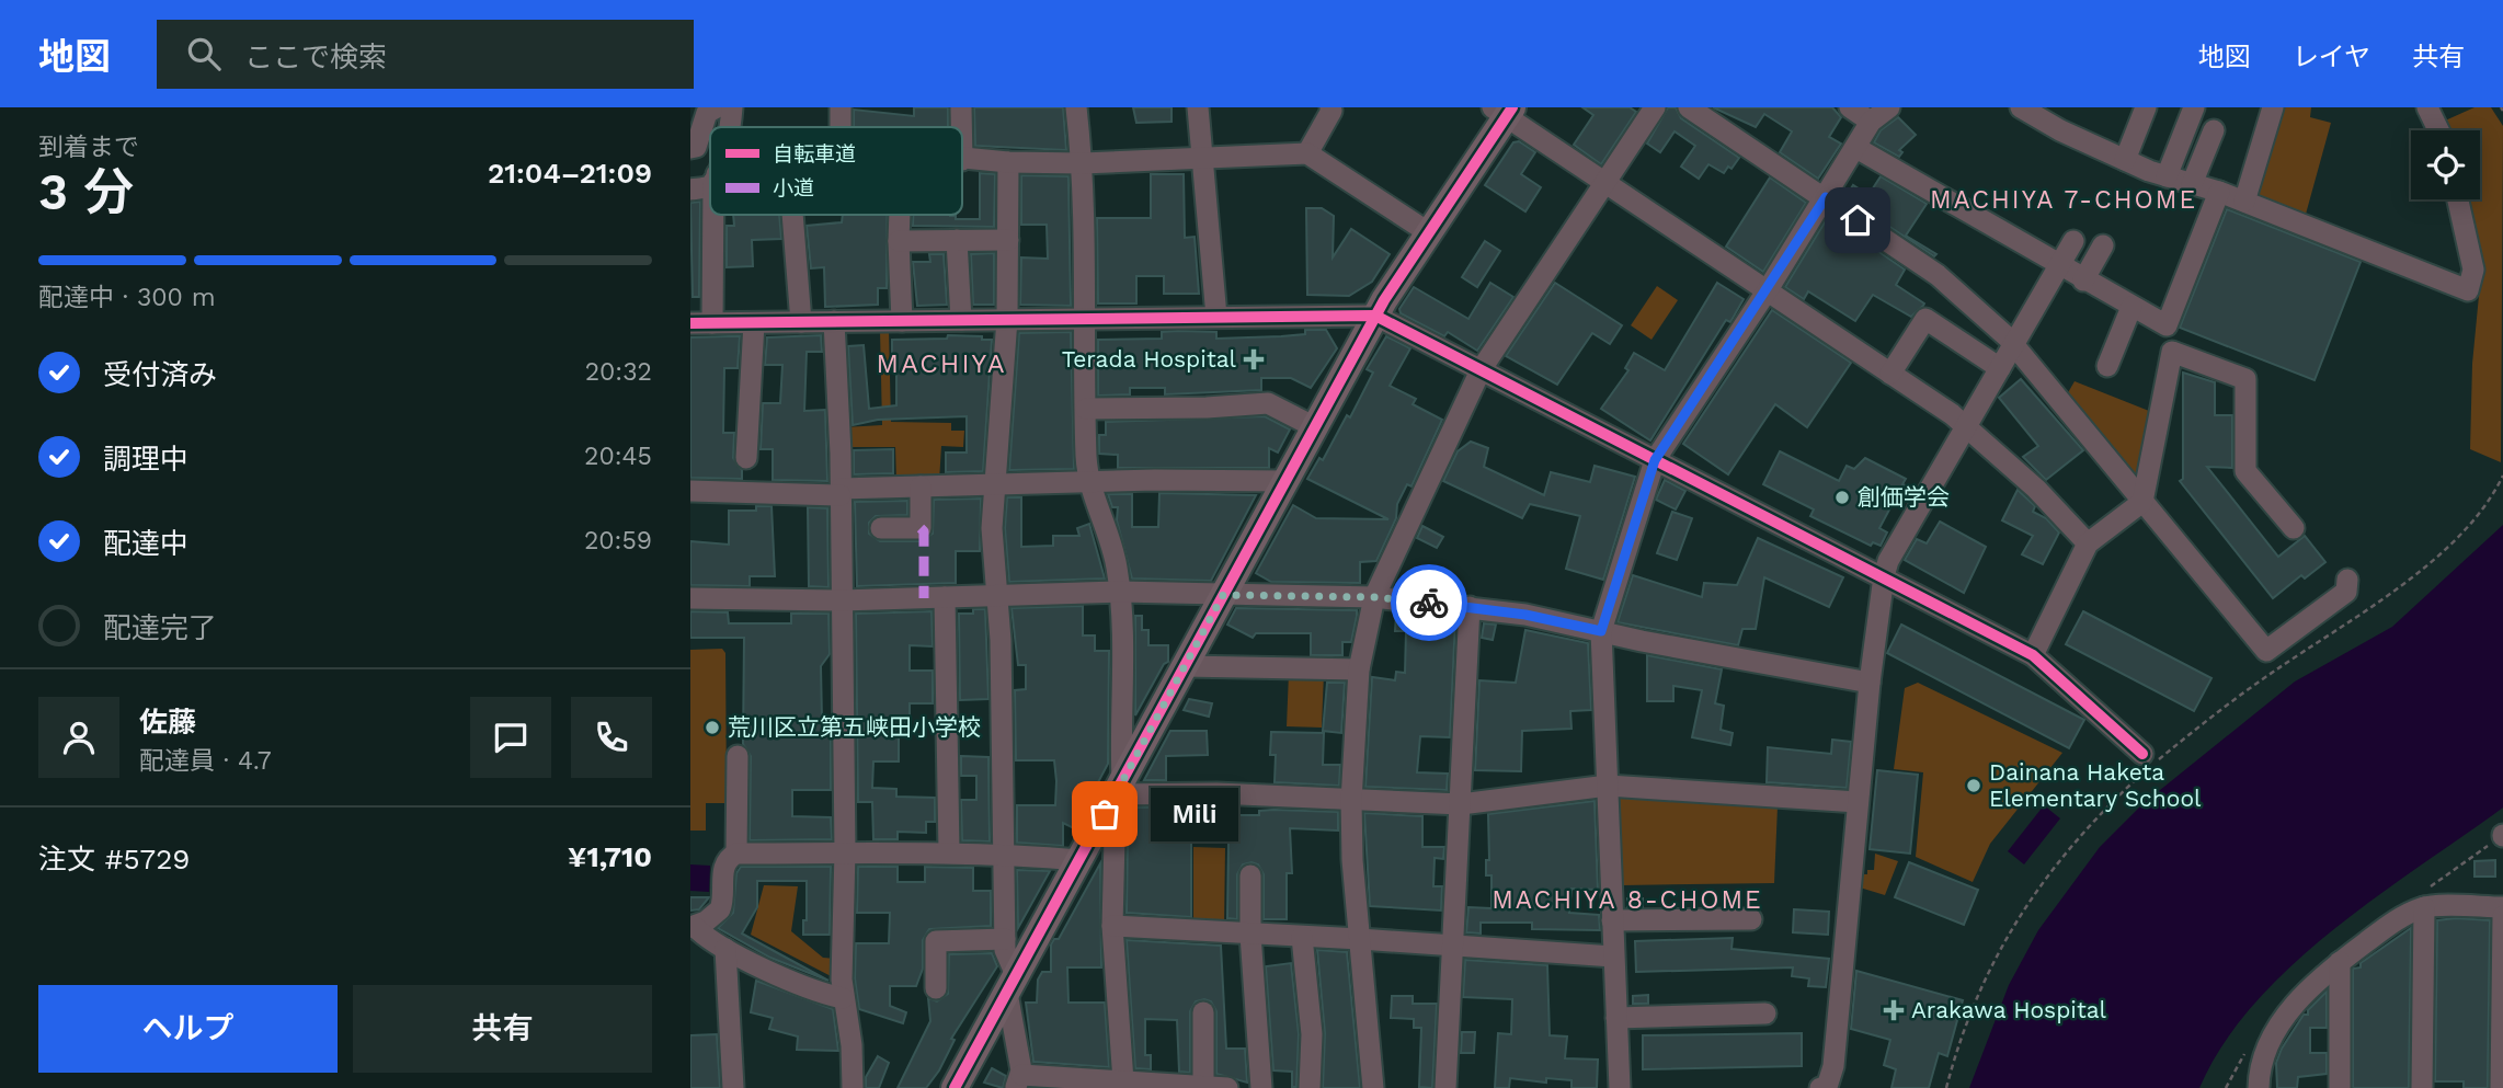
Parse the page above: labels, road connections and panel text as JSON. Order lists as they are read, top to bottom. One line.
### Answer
{"districts":["MACHIYA 7-CHOME","MACHIYA","MACHIYA 8-CHOME"],"places":{"health":["Terada Hospital","Arakawa Hospital"],"other":["創価学会","荒川区立第五峡田小学校","Dainana Haketa Elementary School","Mili"]},"legend":["自転車道","小道"],"page":{"header":"地図","search":"ここで検索","nav":["地図","レイヤ","共有"],"heading":["3 分","到着まで","21:04–21:09"],"panel":["佐藤","配達員 · 4.7","注文 #5729","¥1,710"],"bar":"配達中 · 300 m","list":[["受付済み","20:32"],["調理中","20:45"],["配達中","20:59"],"配達完了"],"bubble":"Mili","buttons":["ヘルプ","共有"]}}
